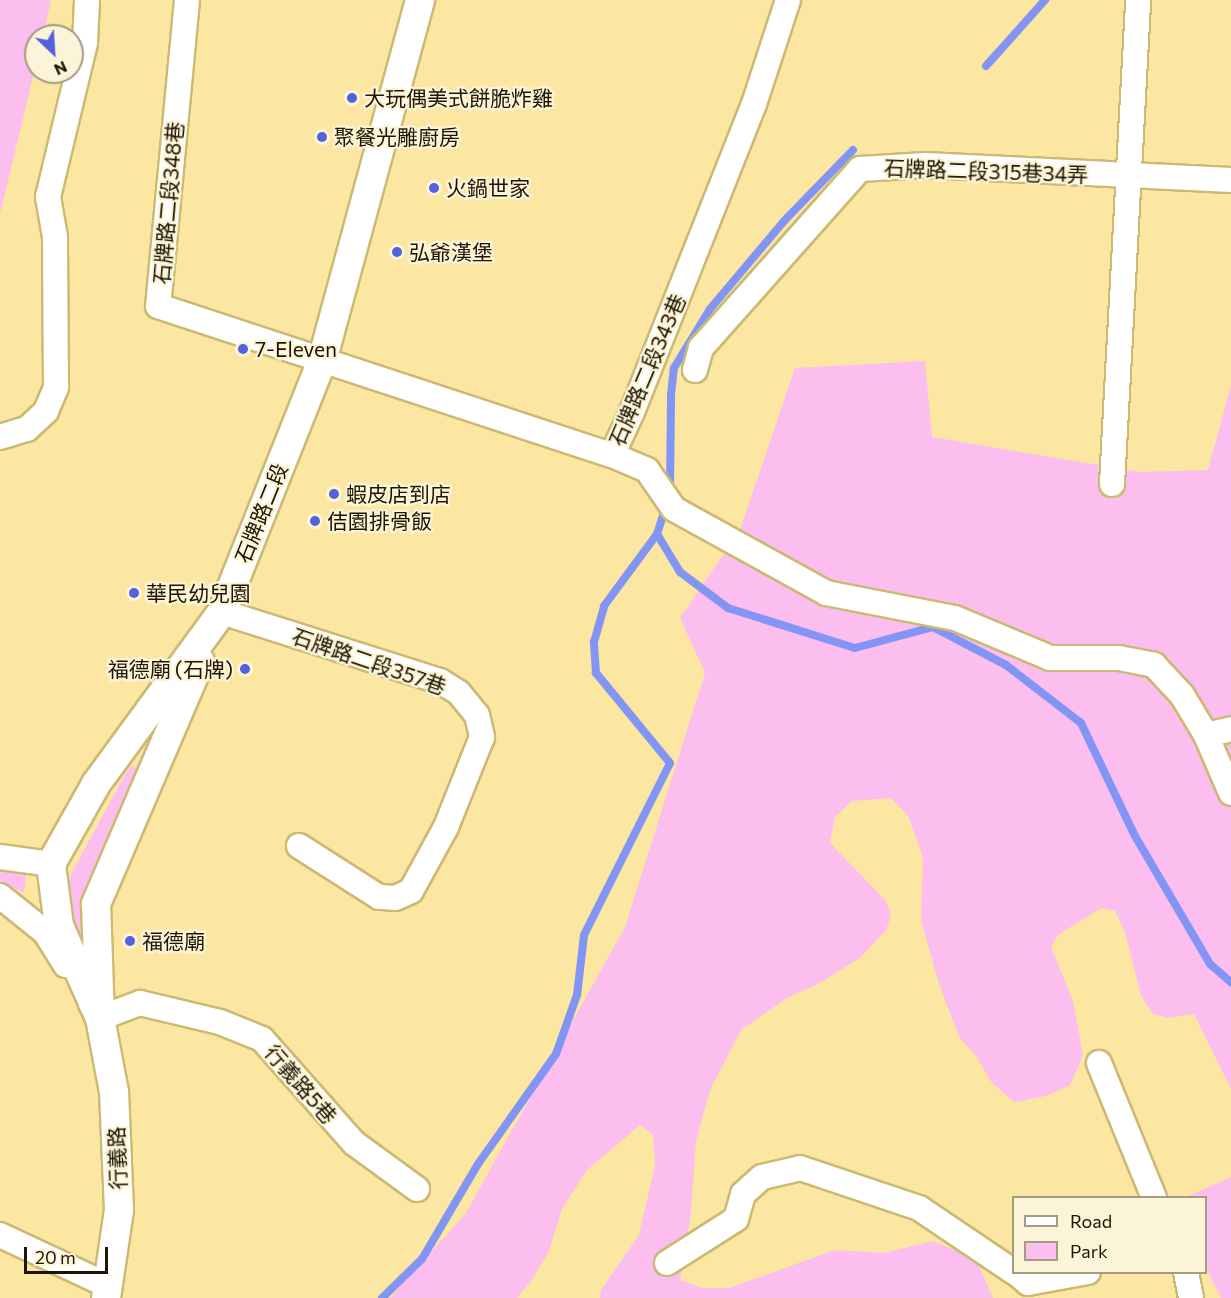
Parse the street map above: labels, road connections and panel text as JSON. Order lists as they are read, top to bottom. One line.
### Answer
{"streets":{"street":["石牌路二段315巷34弄","石牌路二段348巷","石牌路二段343巷","石牌路二段","石牌路二段357巷","行義路5巷","行義路"]},"crossings":[["石牌路二段348巷","石牌路二段343巷"],["石牌路二段348巷","石牌路二段"],["石牌路二段343巷","石牌路二段"],["石牌路二段","石牌路二段357巷"],["行義路5巷","行義路"]],"places":["大玩偶美式餅脆炸雞","聚餐光雕廚房","火鍋世家","弘爺漢堡","7-Eleven","蝦皮店到店","佶園排骨飯","華民幼兒園","福德廟 (石牌)","福德廟"],"legend":["Road","Park"],"scale_bar":"20 m","north":"bottom right"}
